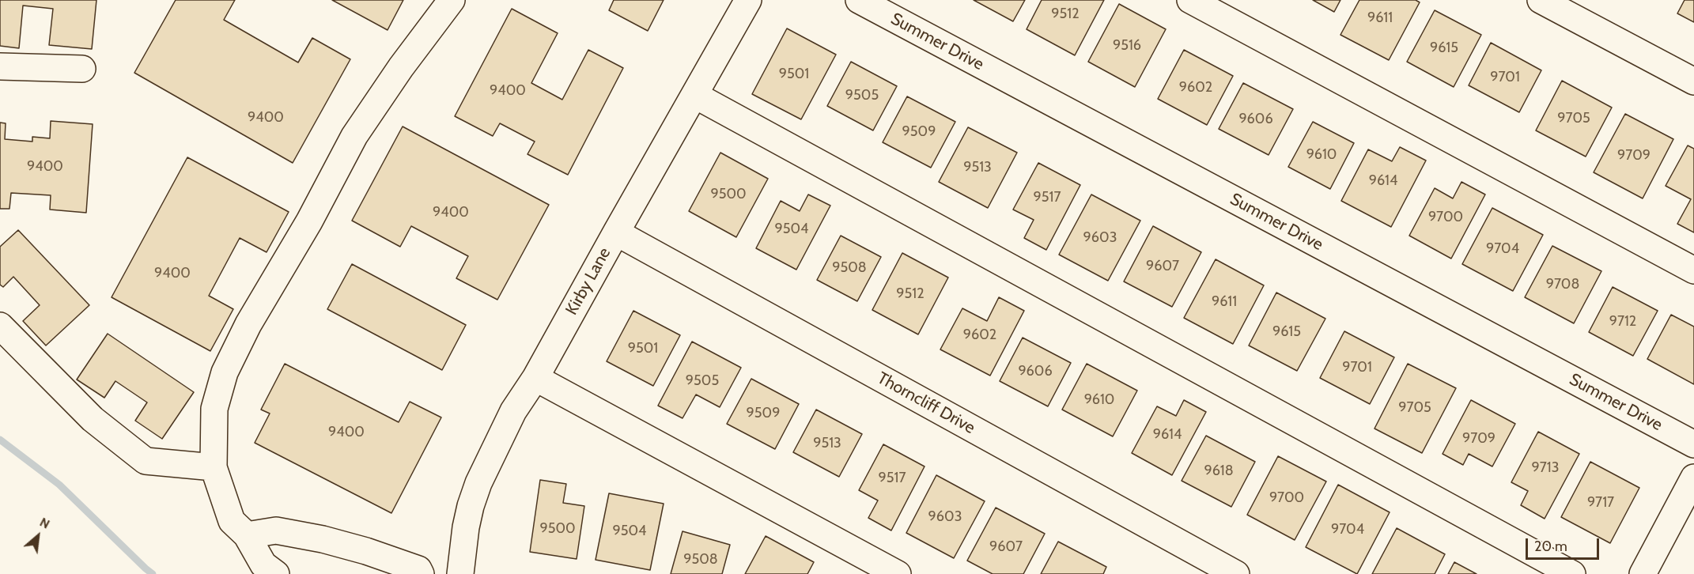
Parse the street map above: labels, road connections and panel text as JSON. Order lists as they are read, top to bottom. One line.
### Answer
{"streets":{"street":["Summer Drive","Kirby Lane","Thorncliff Drive"]},"crossings":[["Kirby Lane","Thorncliff Drive"]],"house_numbers":["9512","9611","9516","9615","9501","9701","9602","9400","9505","9400","9705","9606","9509","9610","9709","9400","9513","9614","9500","9517","9400","9700","9504","9603","9704","9607","9508","9400","9708","9512","9611","9712","9615","9602","9501","9701","9606","9505","9610","9705","9509","9400","9614","9709","9513","9713","9618","9517","9700","9717","9603","9500","9704","9504","9607","9508"],"scale_bar":"20 m","north":"top right"}
